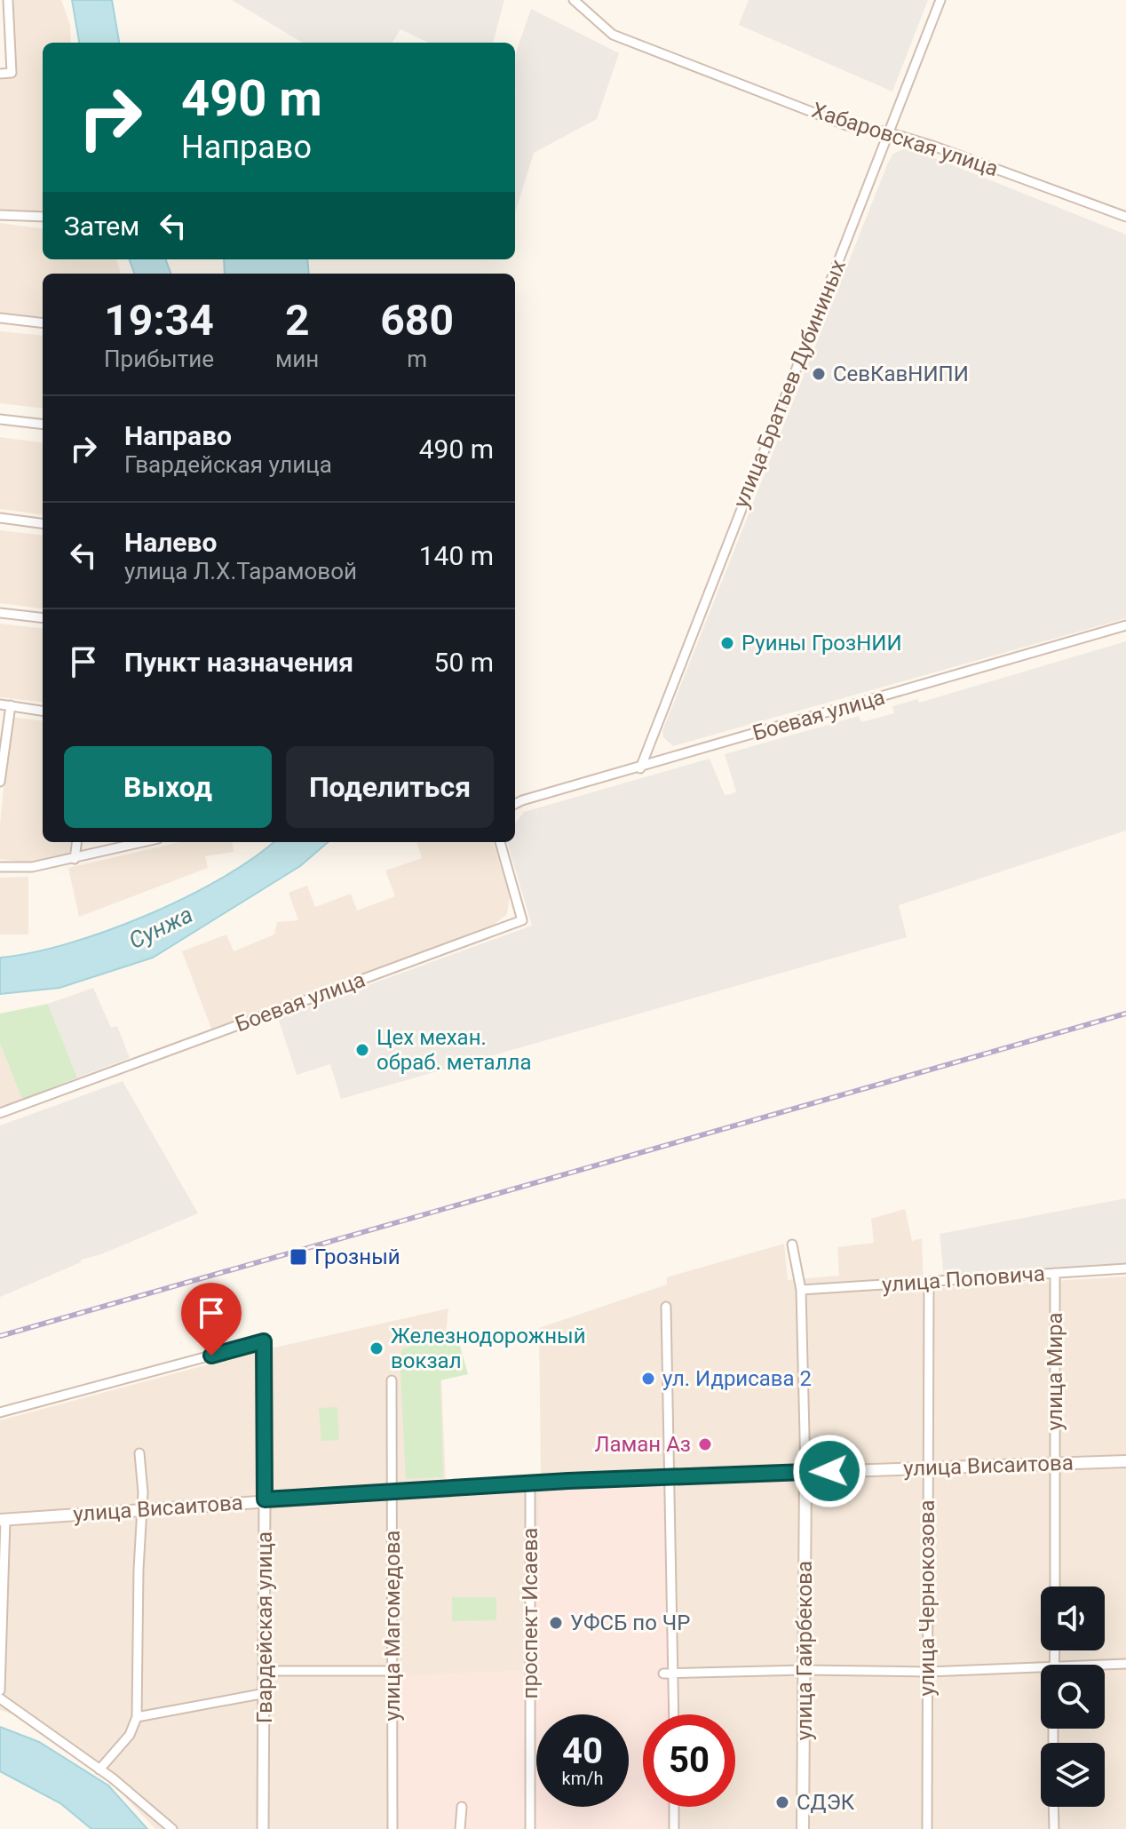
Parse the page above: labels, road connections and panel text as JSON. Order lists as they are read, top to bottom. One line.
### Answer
{"streets":{"main road":["улица Висаитова","улица Гайрбекова"],"street":["Хабаровская улица","улица Братьев Дубининых","Боевая улица","улица Поповича","улица Мира","улица Чернокозова","проспект Исаева","улица Магомедова","Гвардейская улица"]},"crossings":[["Хабаровская улица","улица Братьев Дубининых"],["улица Братьев Дубининых","Боевая улица"],["улица Поповича","улица Мира"],["улица Поповича","улица Чернокозова"],["улица Мира","улица Висаитова"],["улица Висаитова","улица Чернокозова"],["улица Висаитова","проспект Исаева"],["улица Висаитова","улица Магомедова"],["улица Висаитова","Гвардейская улица"],["улица Висаитова","улица Гайрбекова"]],"water":["Сунжа"],"places":{"other":["СевКавНИПИ","Руины ГрозНИИ","Цех механ. обраб. металла","Железнодорожный вокзал","ул. Идрисава 2","Ламан Аз","УФСБ по ЧР","СДЭК"],"transit":["Грозный"]},"page":{"turn":["490 m","Направо"],"then":"Затем","eta":["19:34","Прибытие","2","мин","680","m"],"list":[{"name":"Направо","note":"Гвардейская улица","value":"490 m"},{"name":"Налево","note":"улица Л.Х.Тарамовой","value":"140 m"},{"name":"Пункт назначения","value":"50 m"}],"buttons":["Выход","Поделиться"],"speed":"40 km/h","limit":"50"}}
